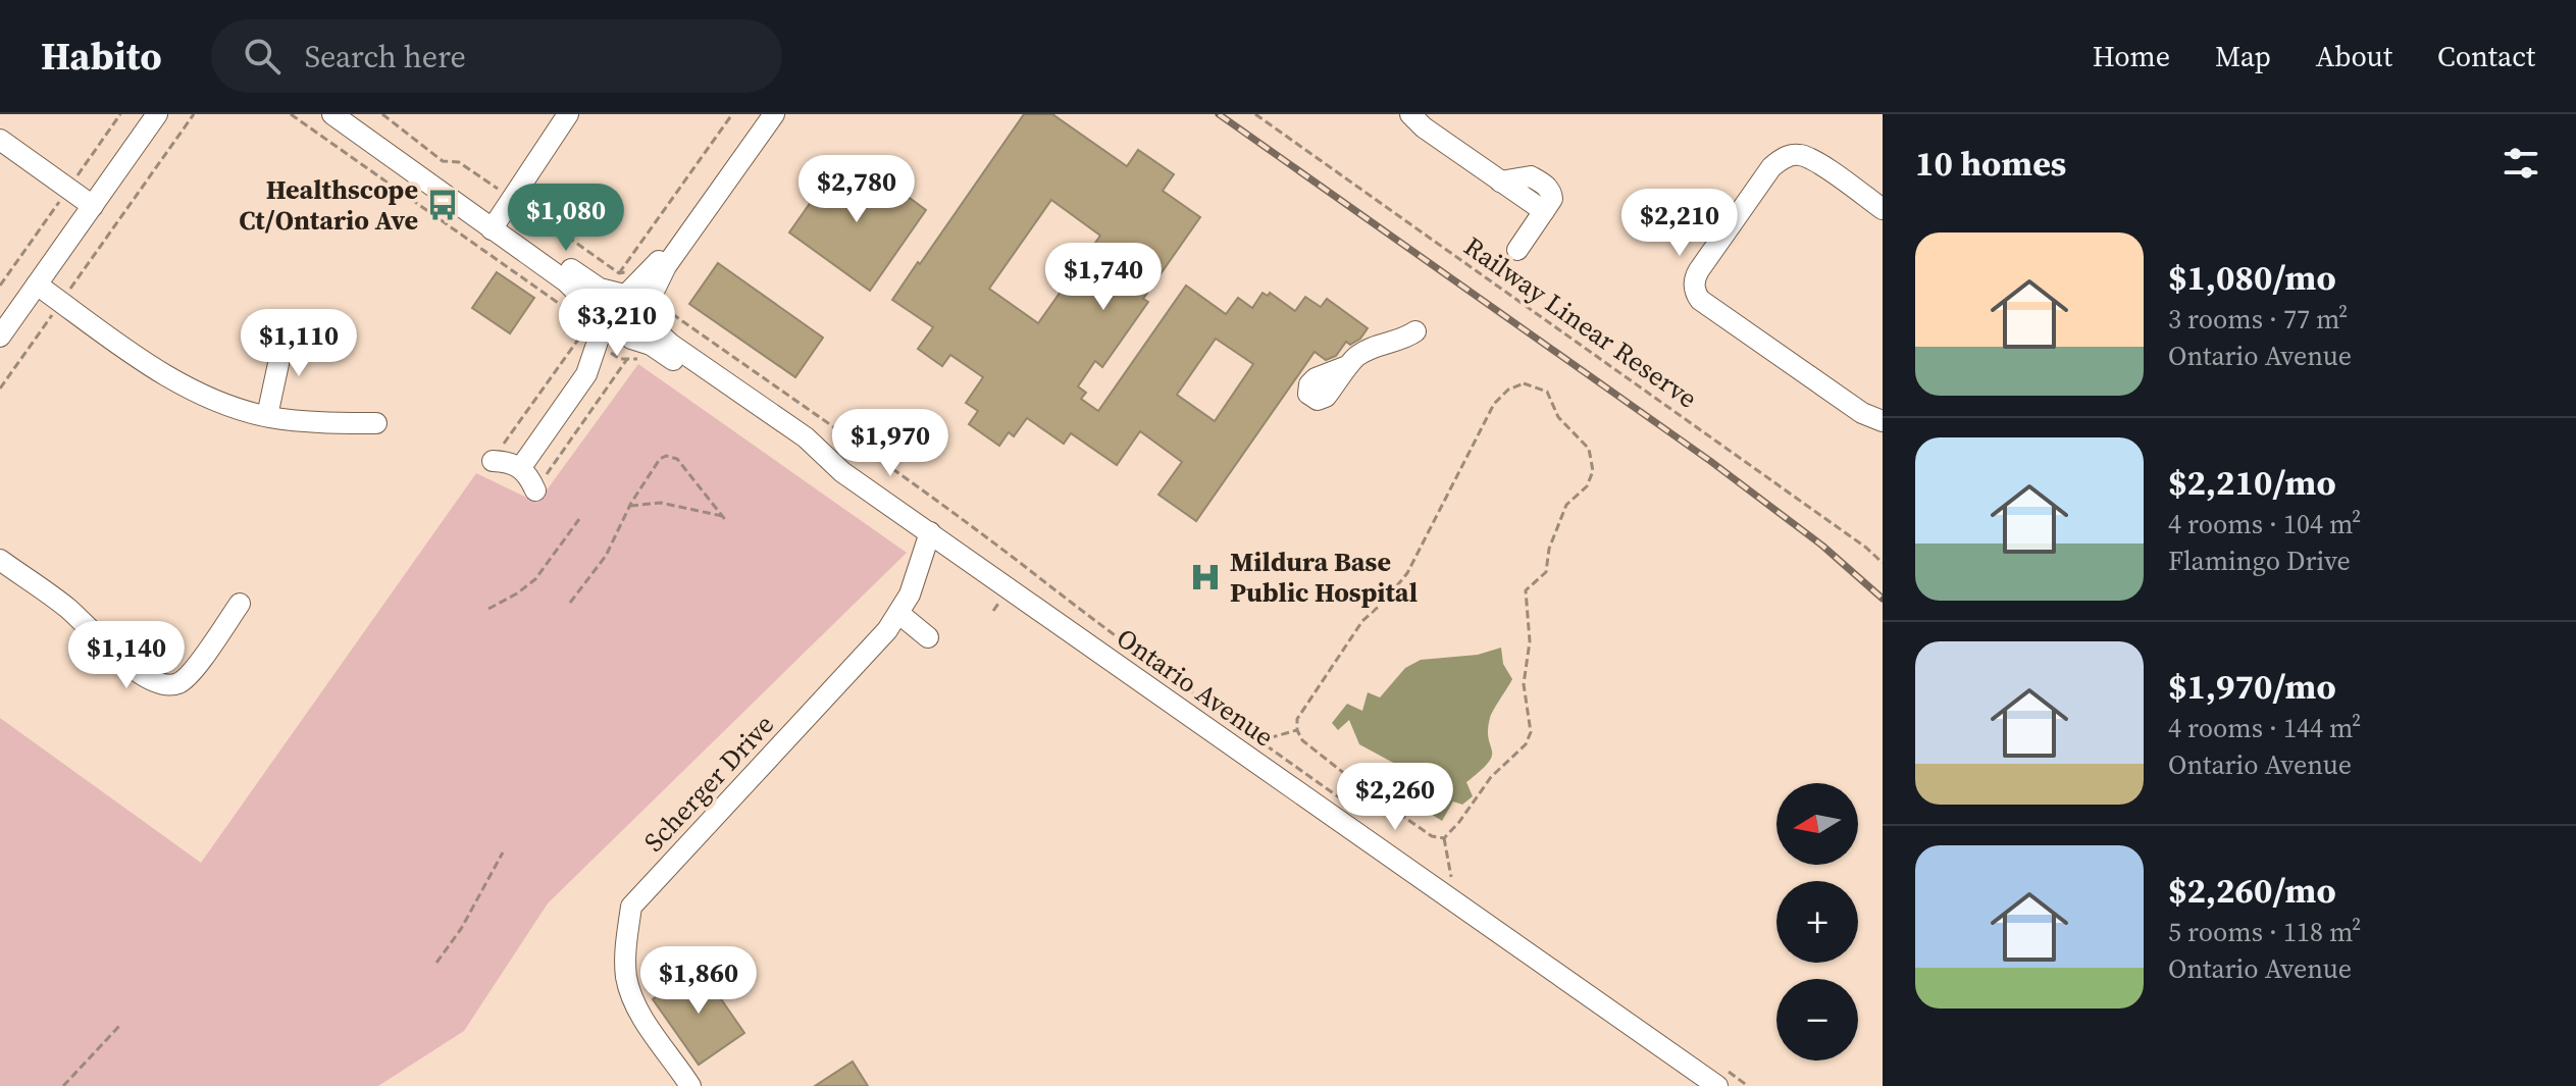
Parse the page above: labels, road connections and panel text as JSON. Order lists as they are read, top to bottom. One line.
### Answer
{"streets":{"street":["Ontario Avenue","Scherger Drive"],"path":["Railway Linear Reserve"]},"crossings":[["Ontario Avenue","Scherger Drive"]],"places":{"bus stop":["Healthscope Ct/Ontario Ave"],"hospital":["Mildura Base Public Hospital"]},"north":"left","page":{"header":"Habito","search":"Search here","nav":["Home","Map","About","Contact"],"heading":"10 homes","price":["$2,780","$1,080","$2,210","$1,740","$3,210","$1,110","$1,970","$1,140","$2,260","$1,860"],"list":[{"name":"$1,080/mo","note":"3 rooms · 77 m² · Ontario Avenue"},{"name":"$2,210/mo","note":"4 rooms · 104 m² · Flamingo Drive"},{"name":"$1,970/mo","note":"4 rooms · 144 m² · Ontario Avenue"},{"name":"$2,260/mo","note":"5 rooms · 118 m² · Ontario Avenue"}],"map_buttons":["+","−"]}}
